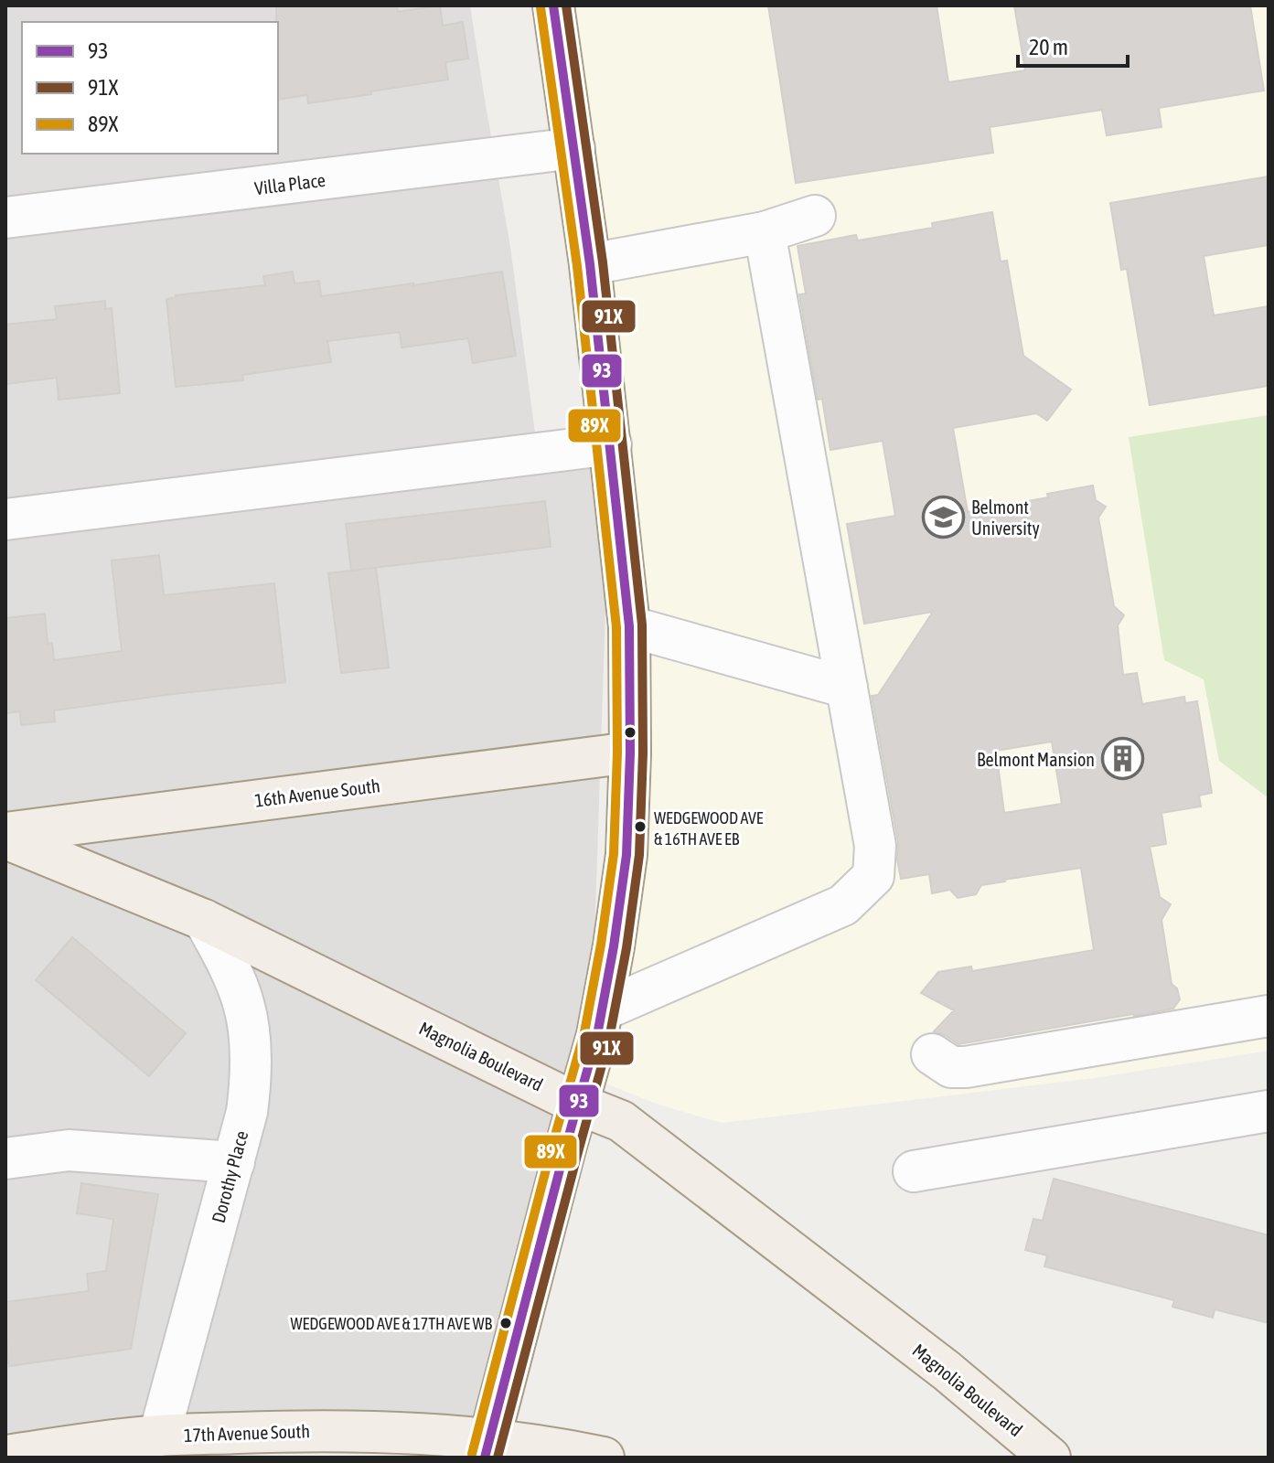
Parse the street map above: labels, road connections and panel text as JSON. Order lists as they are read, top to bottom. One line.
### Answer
{"streets":{"main road":["16th Avenue South","Magnolia Boulevard","17th Avenue South"],"street":["Villa Place","Dorothy Place"]},"crossings":[["16th Avenue South","Magnolia Boulevard"],["Magnolia Boulevard","Dorothy Place"],["Dorothy Place","17th Avenue South"]],"places":{"school or university":["Belmont University"],"building":["Belmont Mansion"],"other":["WEDGEWOOD AVE & 16TH AVE EB","WEDGEWOOD AVE & 17TH AVE WB"]},"lines":["transit line 93","transit line 91X","transit line 89X"],"legend":["93","91X","89X"],"scale_bar":"20 m"}
